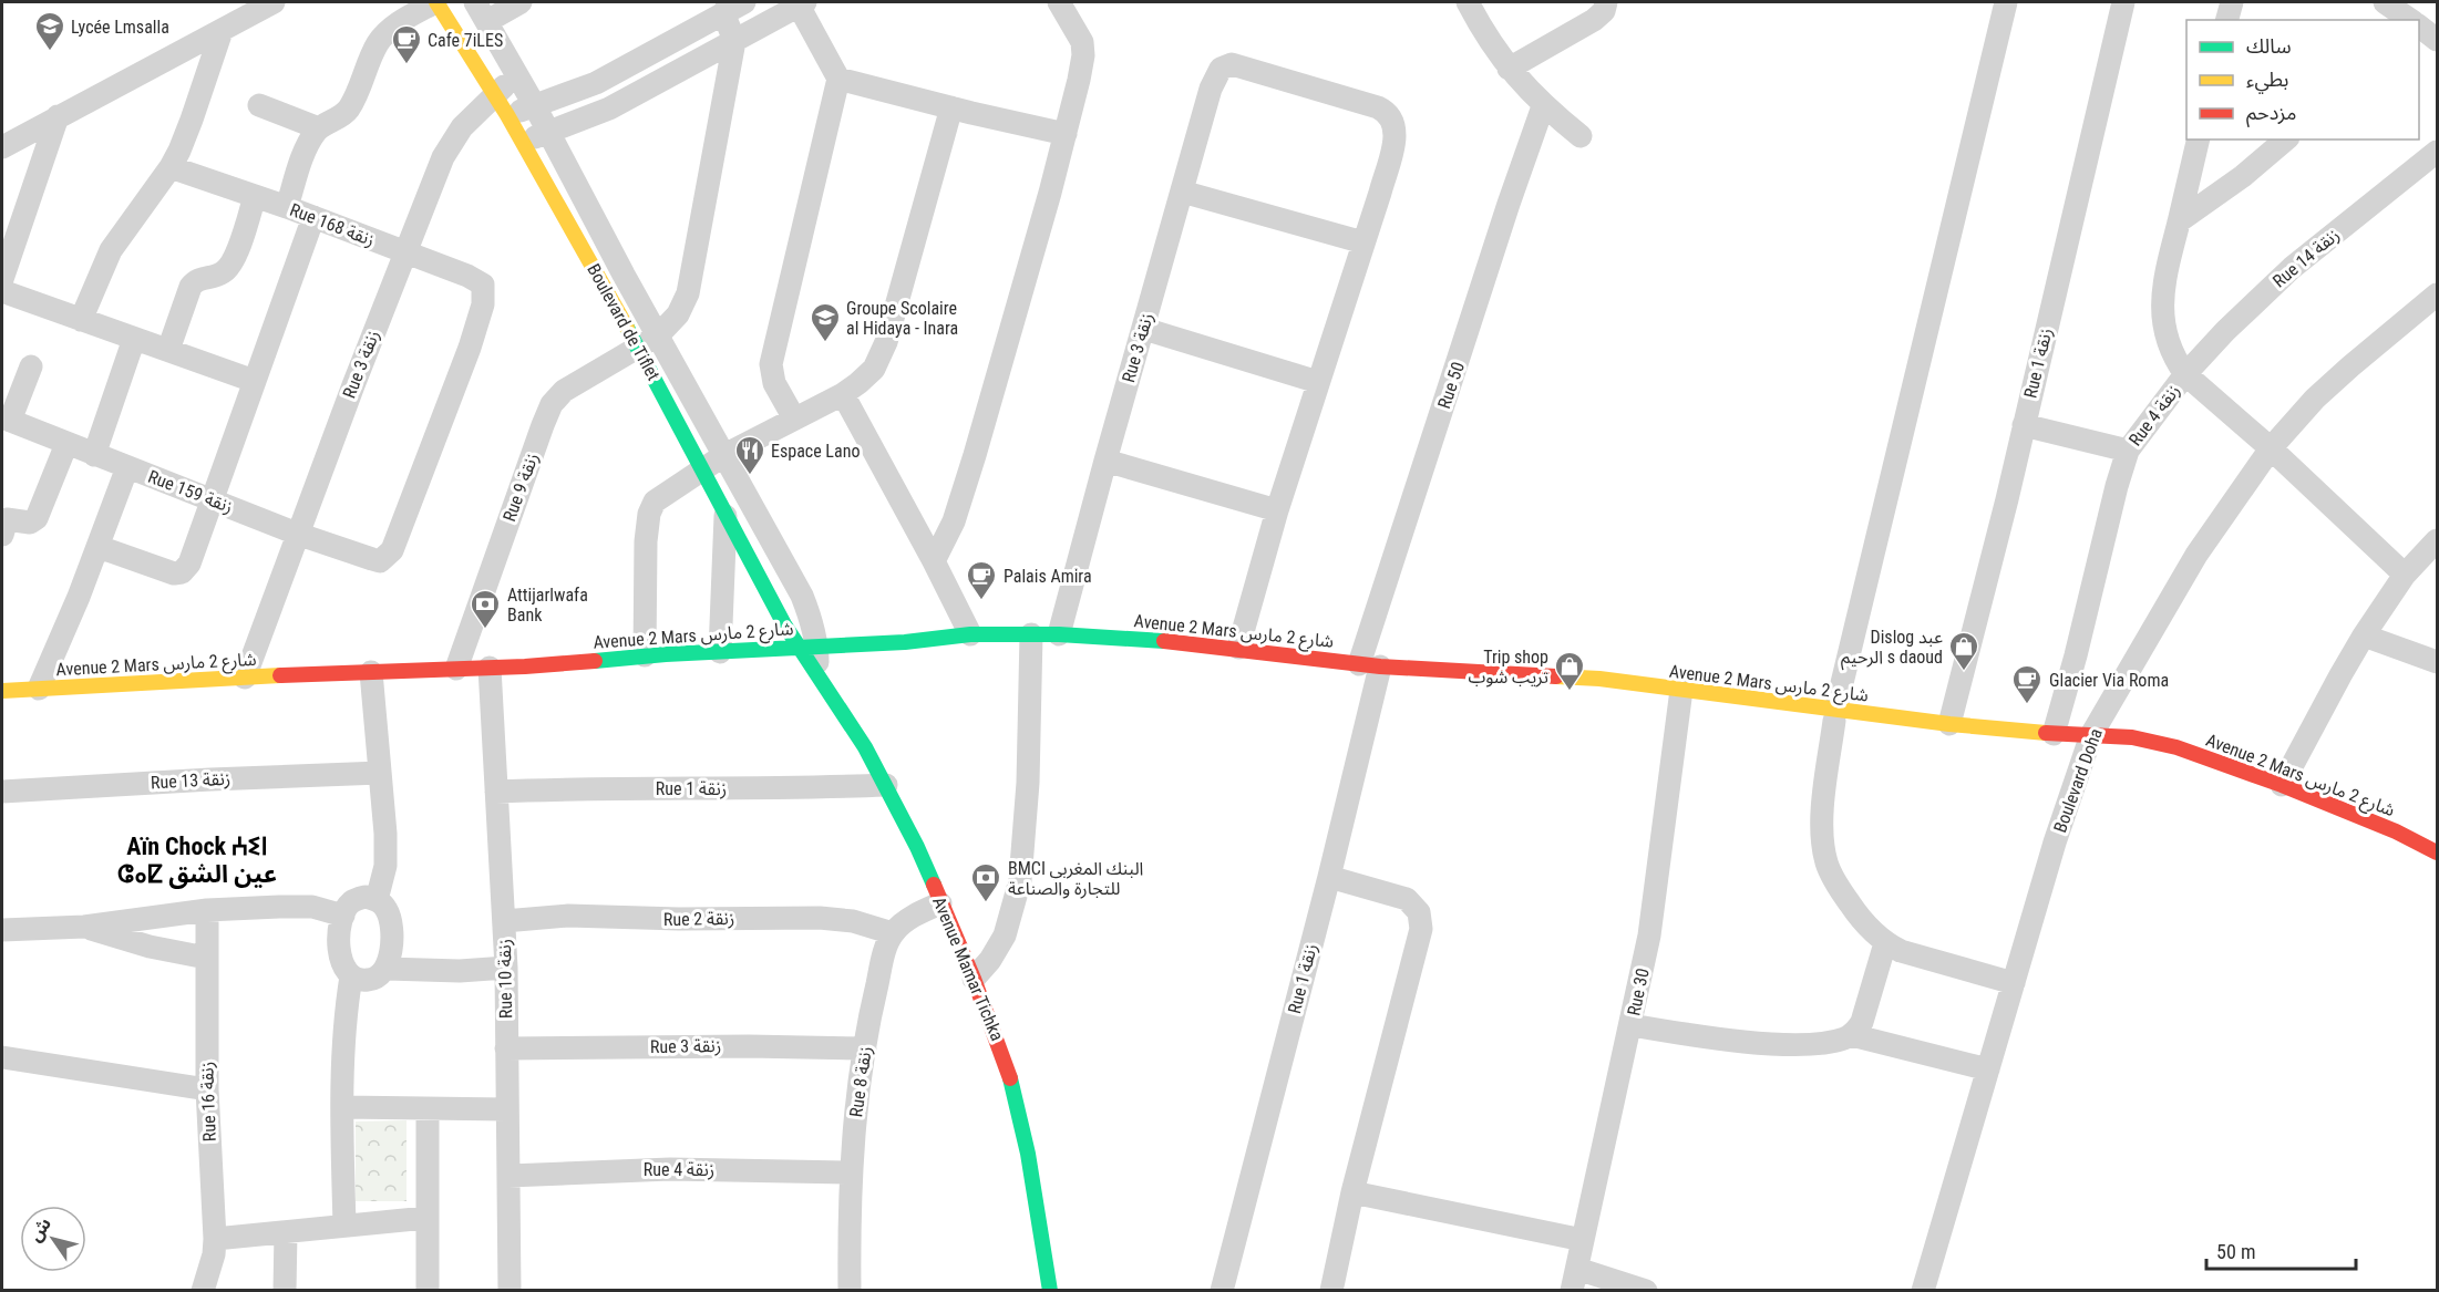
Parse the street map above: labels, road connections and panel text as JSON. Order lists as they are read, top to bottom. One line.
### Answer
{"streets":{"street":["Rue 168 زنقة","Rue 14 زنقة","Boulevard de Tiflet","Rue 3 زنقة","Rue 1 زنقة","Rue 50","Rue 4 زنقة","Rue 9 زنقة","Rue 159 زنقة","Avenue 2 Mars شارع 2 مارس","Rue 13 زنقة","Boulevard Doha","Rue 2 زنقة","Avenue Mamar Tichka","Rue 10 زنقة","Rue 30","Rue 8 زنقة","Rue 16 زنقة"]},"crossings":[["Rue 168 زنقة","Rue 3 زنقة"],["Rue 168 زنقة","Rue 159 زنقة"],["Rue 14 زنقة","Rue 4 زنقة"],["Boulevard de Tiflet","Rue 3 زنقة"],["Boulevard de Tiflet","Rue 9 زنقة"],["Boulevard de Tiflet","Avenue 2 Mars شارع 2 مارس"],["Boulevard de Tiflet","Avenue Mamar Tichka"],["Rue 3 زنقة","Rue 159 زنقة"],["Rue 3 زنقة","Avenue 2 Mars شارع 2 مارس"],["Rue 3 زنقة","Rue 10 زنقة"],["Rue 3 زنقة","Rue 8 زنقة"],["Rue 1 زنقة","Rue 50"],["Rue 1 زنقة","Avenue 2 Mars شارع 2 مارس"],["Rue 1 زنقة","Avenue Mamar Tichka"],["Rue 1 زنقة","Rue 10 زنقة"],["Rue 50","Avenue 2 Mars شارع 2 مارس"],["Rue 4 زنقة","Avenue 2 Mars شارع 2 مارس"],["Rue 4 زنقة","Rue 10 زنقة"],["Rue 4 زنقة","Rue 8 زنقة"],["Rue 9 زنقة","Avenue 2 Mars شارع 2 مارس"],["Avenue 2 Mars شارع 2 مارس","Boulevard Doha"],["Avenue 2 Mars شارع 2 مارس","Avenue Mamar Tichka"],["Avenue 2 Mars شارع 2 مارس","Rue 10 زنقة"],["Avenue 2 Mars شارع 2 مارس","Rue 30"],["Rue 2 زنقة","Rue 10 زنقة"],["Rue 2 زنقة","Rue 8 زنقة"]],"districts":["Aïn Chock ⵄⵉⵏ ⵛⴰⵇ عين الشق"],"places":{"school or university":["Lycée Lmsalla","Groupe Scolaire al Hidaya - Inara"],"cafe":["Cafe 7iLES","Palais Amira","Glacier Via Roma"],"restaurant":["Espace Lano"],"bank":["Attijarlwafa Bank","BMCI البنك المغربي للتجارة والصناعة"],"shop":["Dislog عبد الرحيم s daoud","Trip shop تريب شوب"]},"legend":["سالك","بطيء","مزدحم"],"scale_bar":"50 m","north":"top left"}
